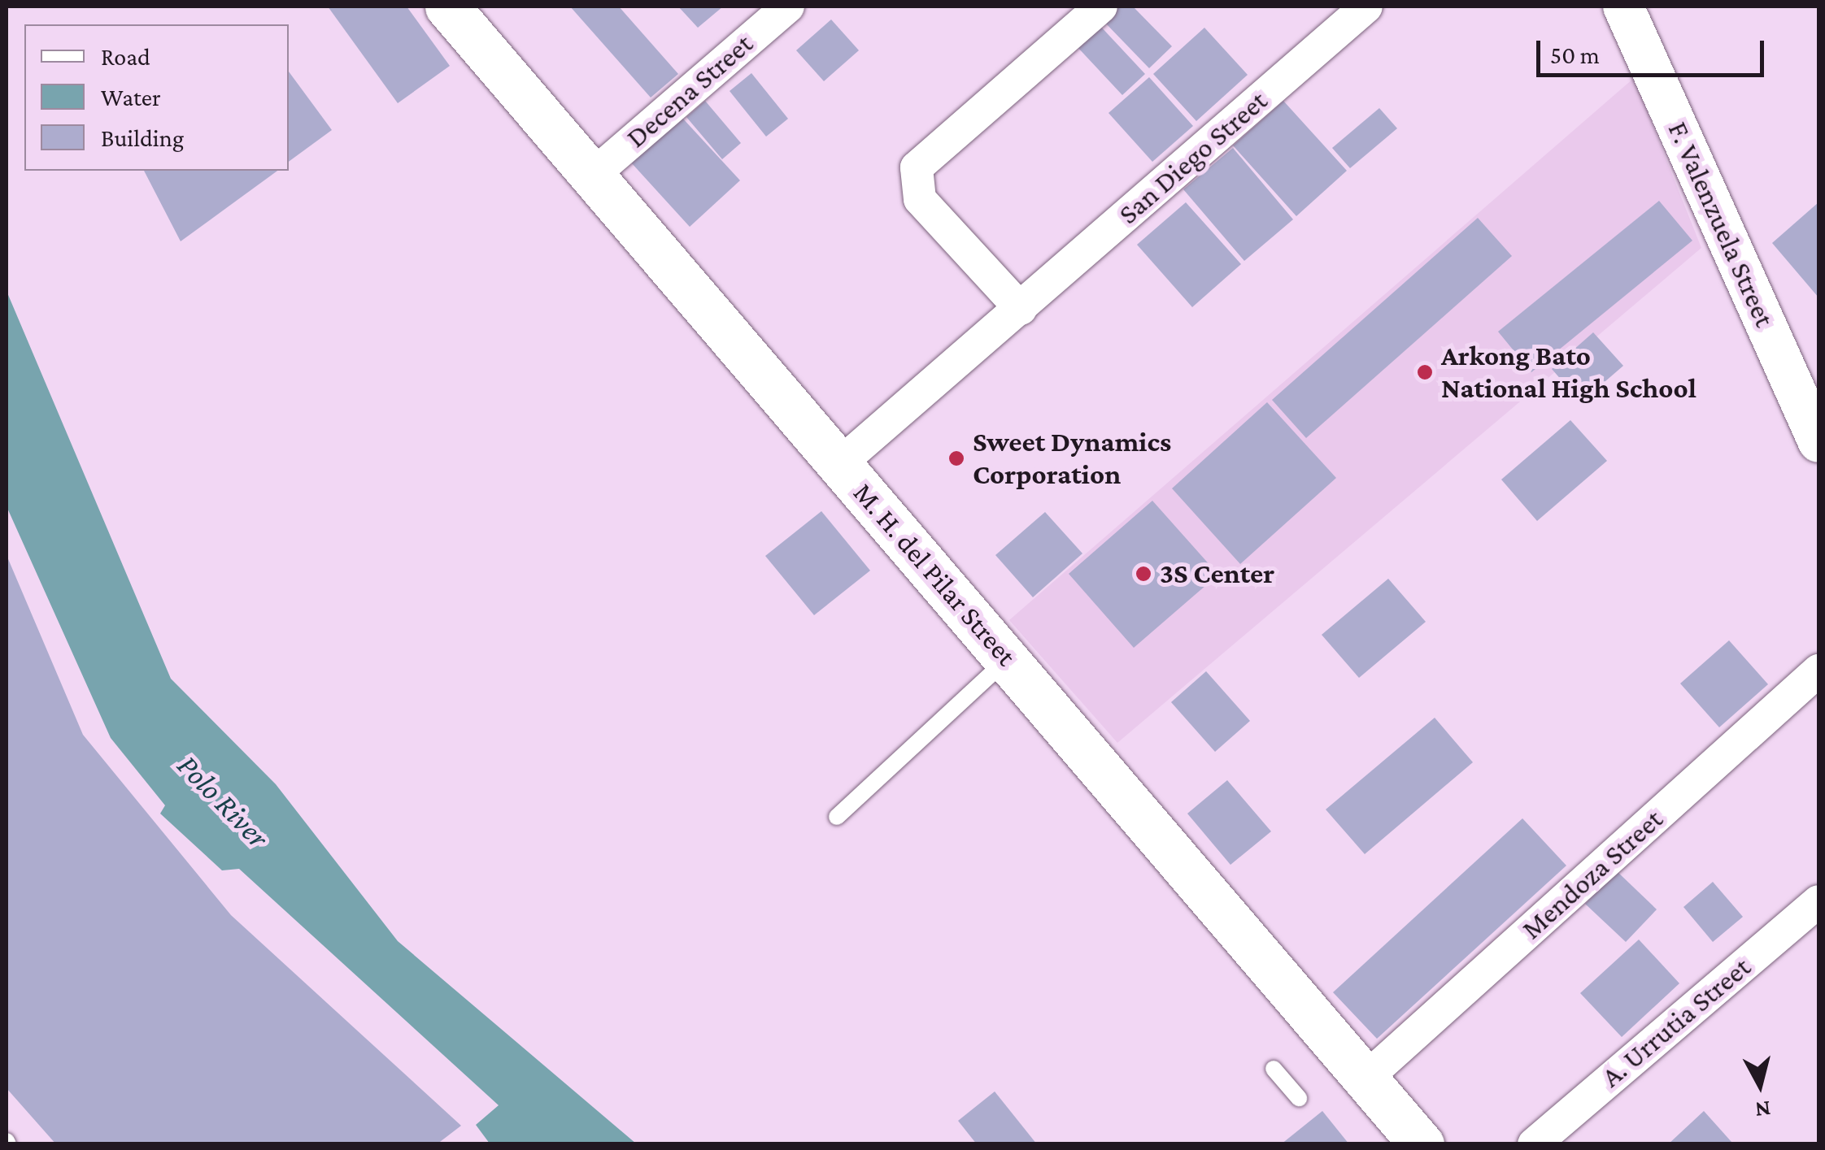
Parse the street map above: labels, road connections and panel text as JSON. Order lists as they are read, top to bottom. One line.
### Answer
{"streets":{"main road":["M. H. del Pilar Street"],"street":["Decena Street","San Diego Street","F. Valenzuela Street","Mendoza Street","A. Urrutia Street"]},"crossings":[["Decena Street","M. H. del Pilar Street"],["San Diego Street","M. H. del Pilar Street"],["M. H. del Pilar Street","Mendoza Street"]],"water":["Polo River"],"places":["Arkong Bato National High School","Sweet Dynamics Corporation","3S Center"],"legend":["Road","Water","Building"],"scale_bar":"50 m","north":"bottom"}
